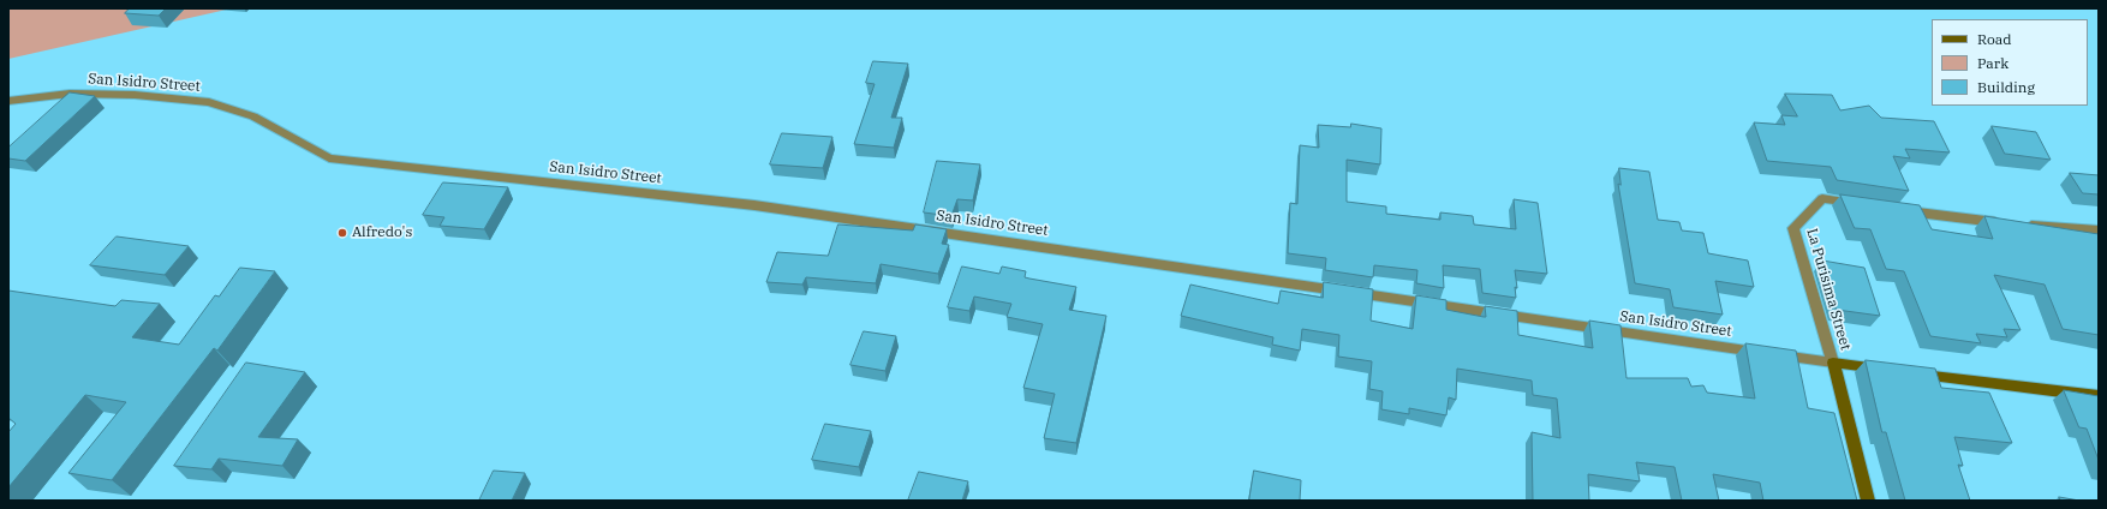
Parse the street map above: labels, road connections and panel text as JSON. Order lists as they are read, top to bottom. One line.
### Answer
{"streets":{"street":["San Isidro Street","La Purisima Street"]},"crossings":[["San Isidro Street","La Purisima Street"]],"places":["Alfredo's"],"legend":["Road","Park","Building"]}
